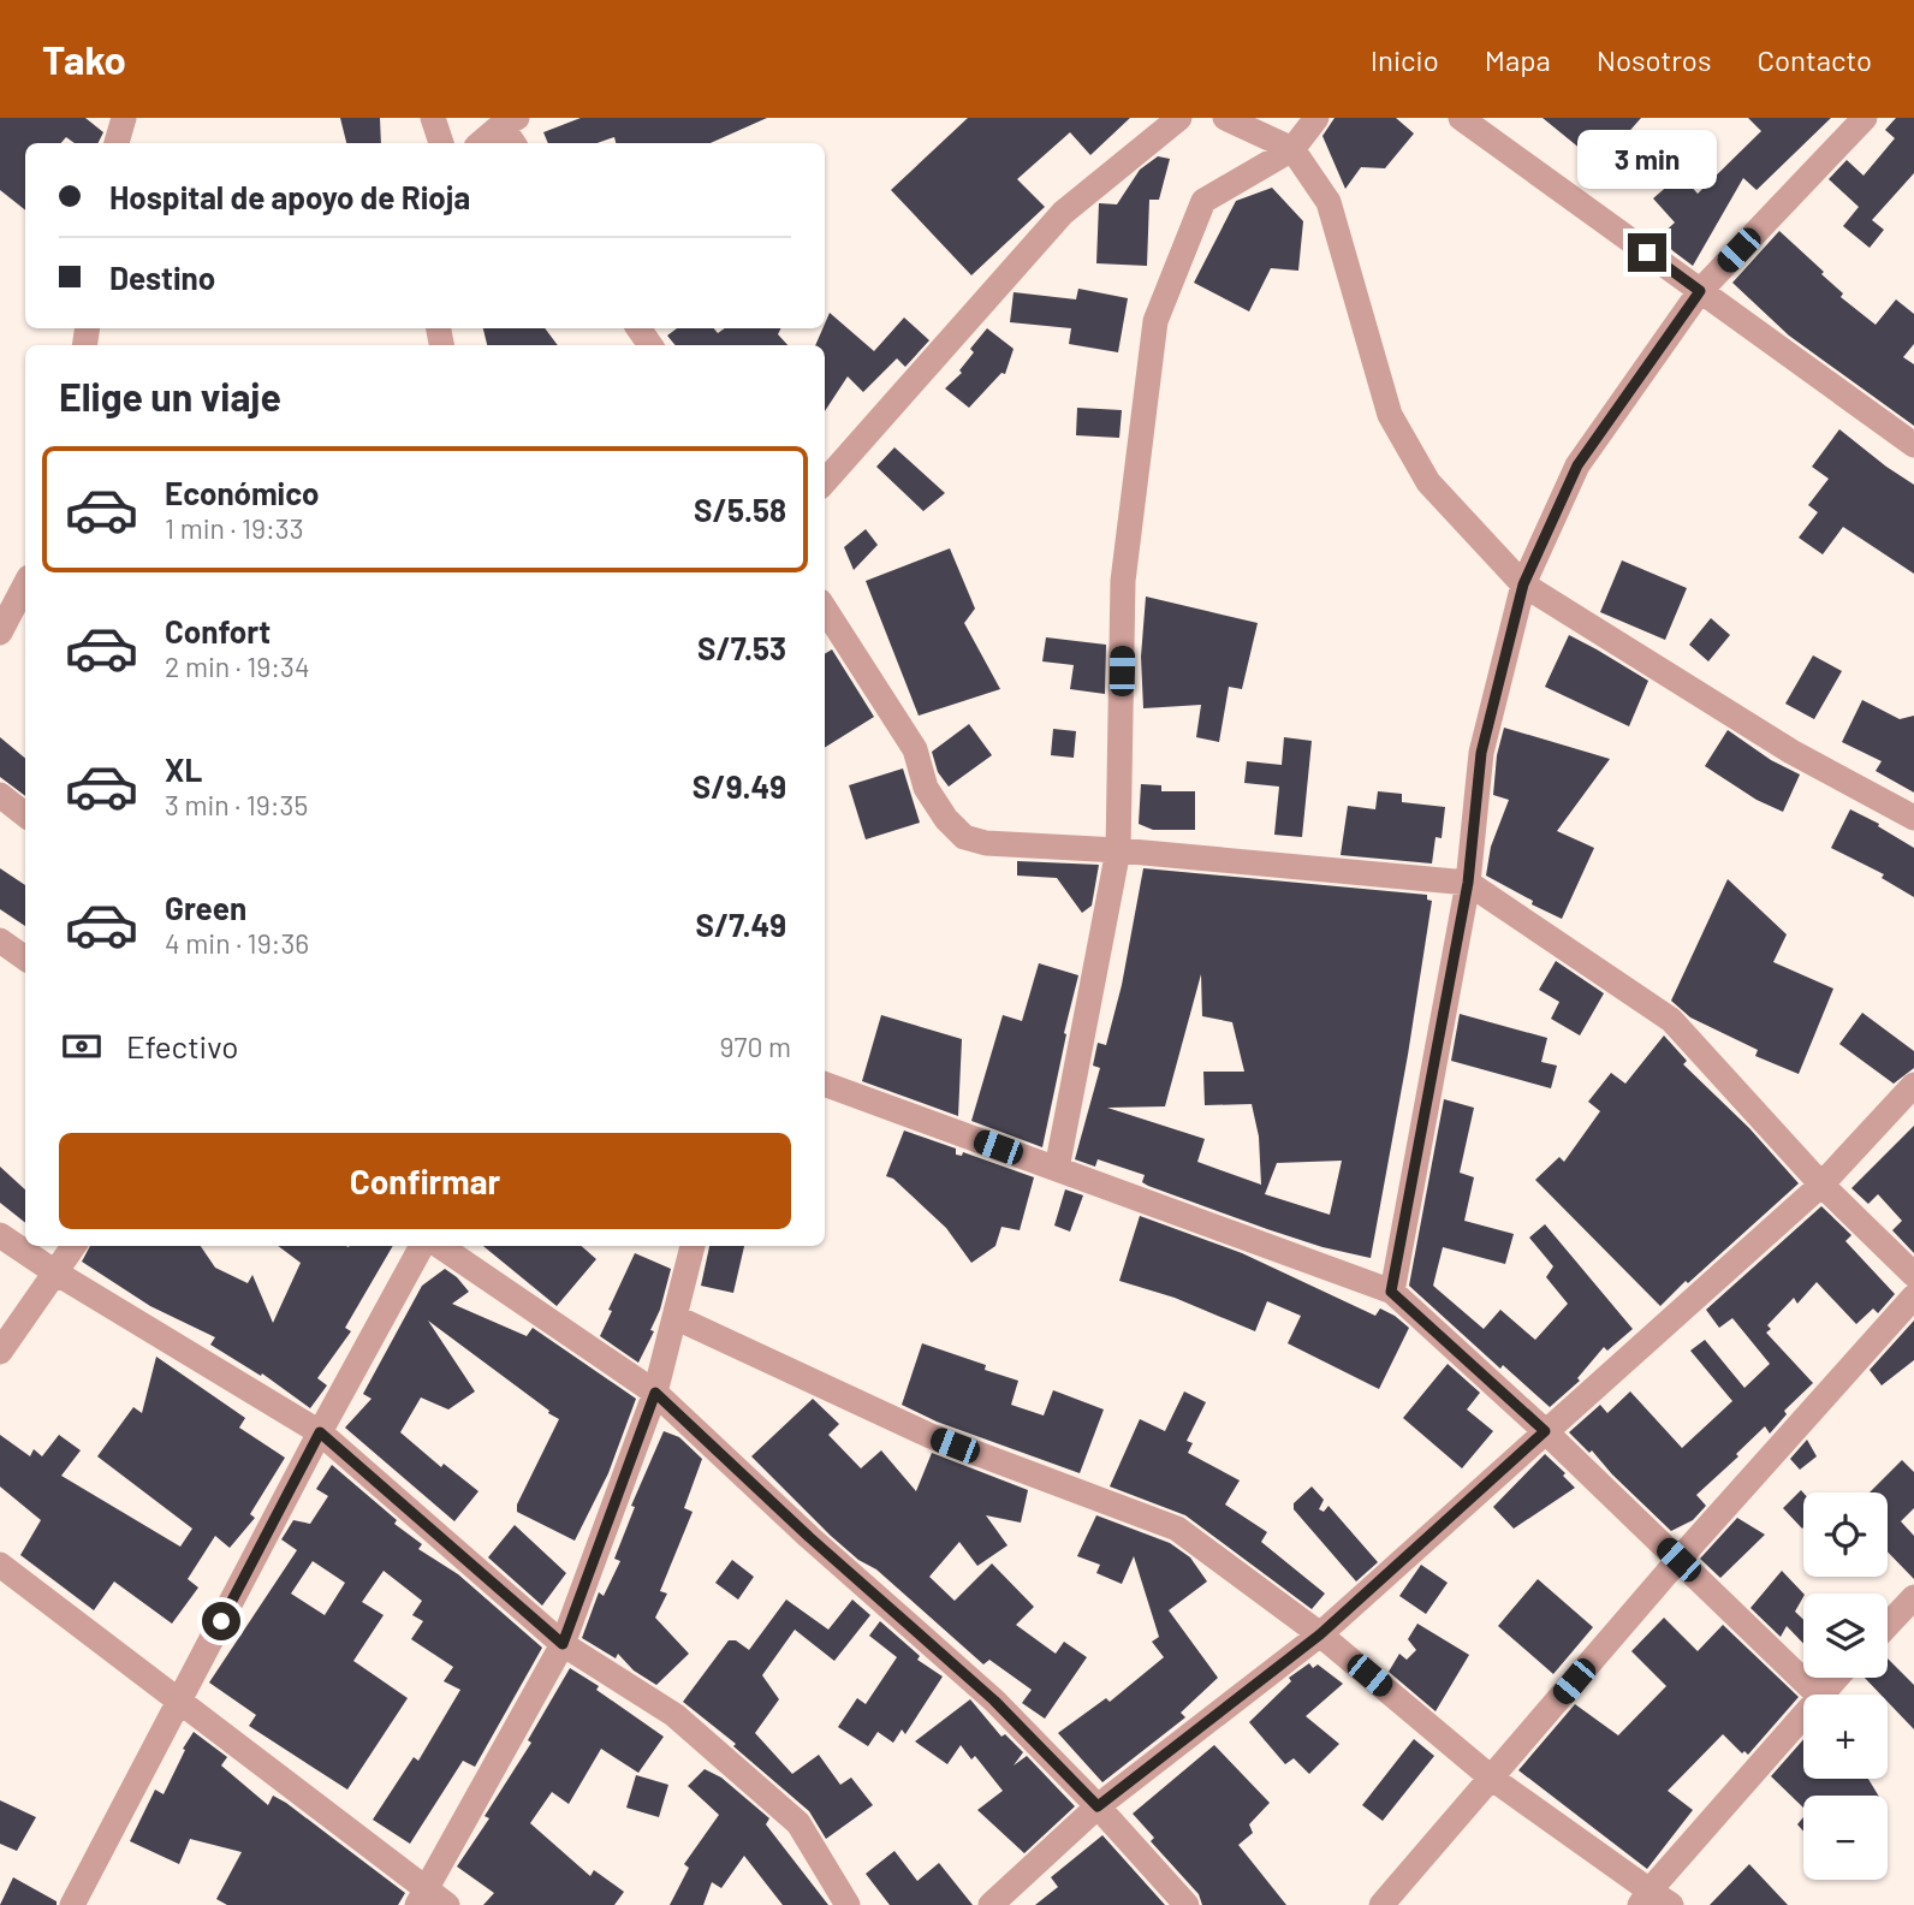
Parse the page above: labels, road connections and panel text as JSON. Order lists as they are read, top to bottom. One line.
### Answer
{"page":{"header":"Tako","nav":["Inicio","Mapa","Nosotros","Contacto"],"bubble":"3 min","banner":["Hospital de apoyo de Rioja","Destino"],"heading":"Elige un viaje","list":[{"name":"Económico","note":"1 min · 19:33","value":"S/5.58"},{"name":"Confort","note":"2 min · 19:34","value":"S/7.53"},{"name":"XL","note":"3 min · 19:35","value":"S/9.49"},{"name":"Green","note":"4 min · 19:36","value":"S/7.49"}],"pay":["Efectivo","970 m"],"buttons":"Confirmar","map_buttons":["+","−"]}}
